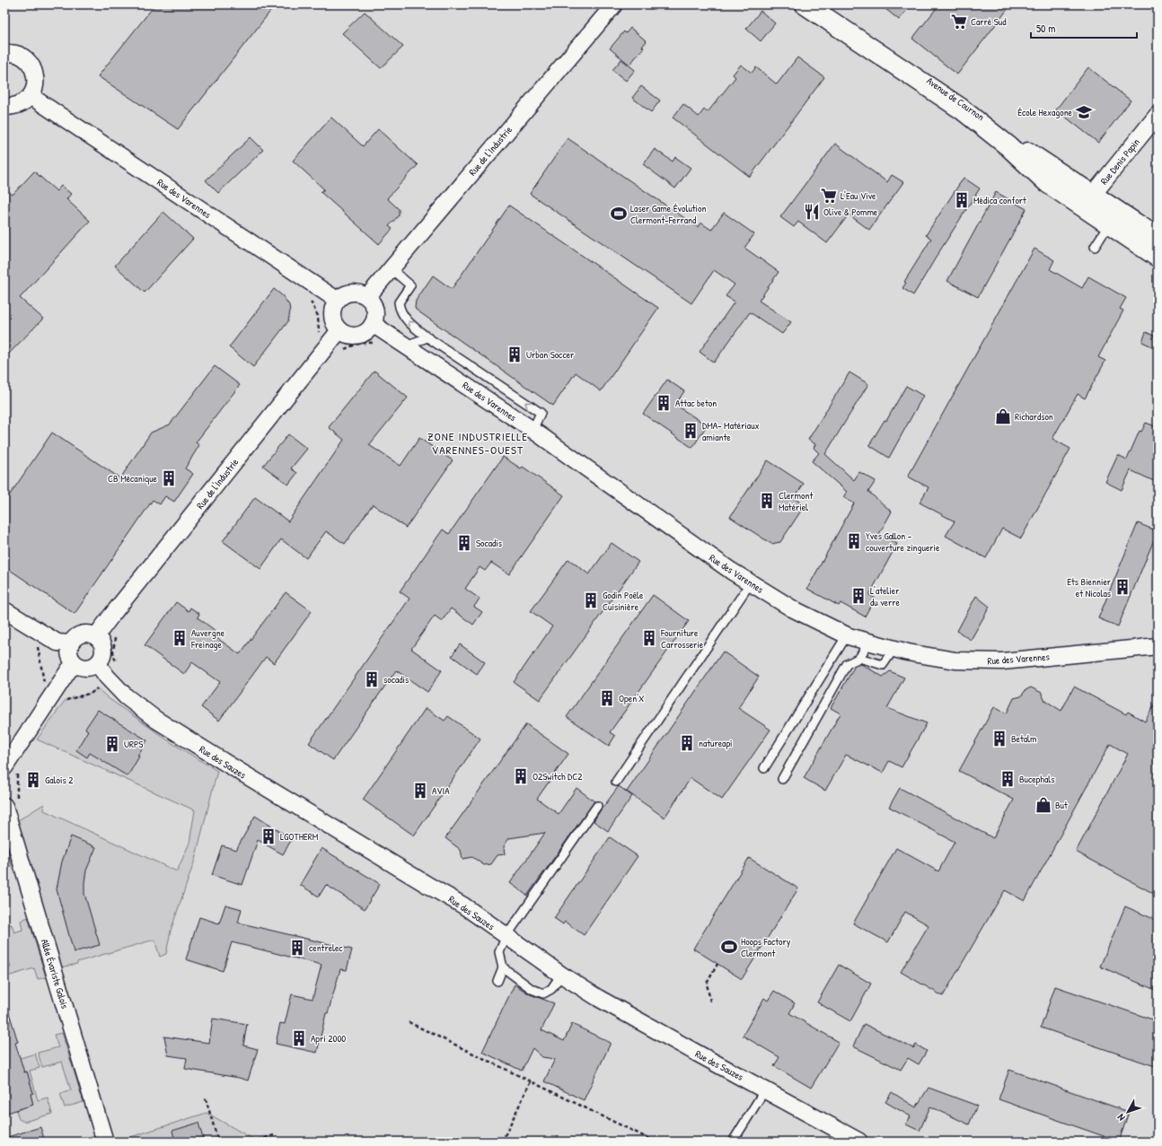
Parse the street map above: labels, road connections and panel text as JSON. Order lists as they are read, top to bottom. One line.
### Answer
{"streets":{"main road":["Avenue de Cournon"],"street":["Rue de l'Industrie","Rue Denis Papin","Rue des Varennes","Rue des Sauzes","Allée Évariste Galois"]},"crossings":[["Avenue de Cournon","Rue Denis Papin"],["Rue de l'Industrie","Rue des Varennes"],["Rue de l'Industrie","Rue des Sauzes"]],"districts":["ZONE INDUSTRIELLE VARENNES-OUEST"],"places":{"supermarket":["Carré Sud","L'Eau Vive"],"school or university":["École Hexagone"],"building":["Médica confort","Urban Soccer","Attac beton","DMA- Matériaux amiante","CB Mécanique","Clermont Matériel","Yves Gallon - couverture zinguerie","Socadis","Ets Biennier et Nicolas","L'atelier du verre","Godin Poêle Cuisinière","Auvergne Freinage","Fourniture Carrosserie","socadis","Open'X","Betalm","natureapi","URPS","O2Switch DC2","Bucephals","Galois 2","AVIA","LGOTHERM","centrelec","Apri 2000"],"restaurant":["Olive & Pomme"],"sports":["Laser Game Évolution Clermont-Ferrand","Hoops Factory Clermont"],"shop":["Richardson","But"]},"scale_bar":"50 m","north":"bottom left"}
